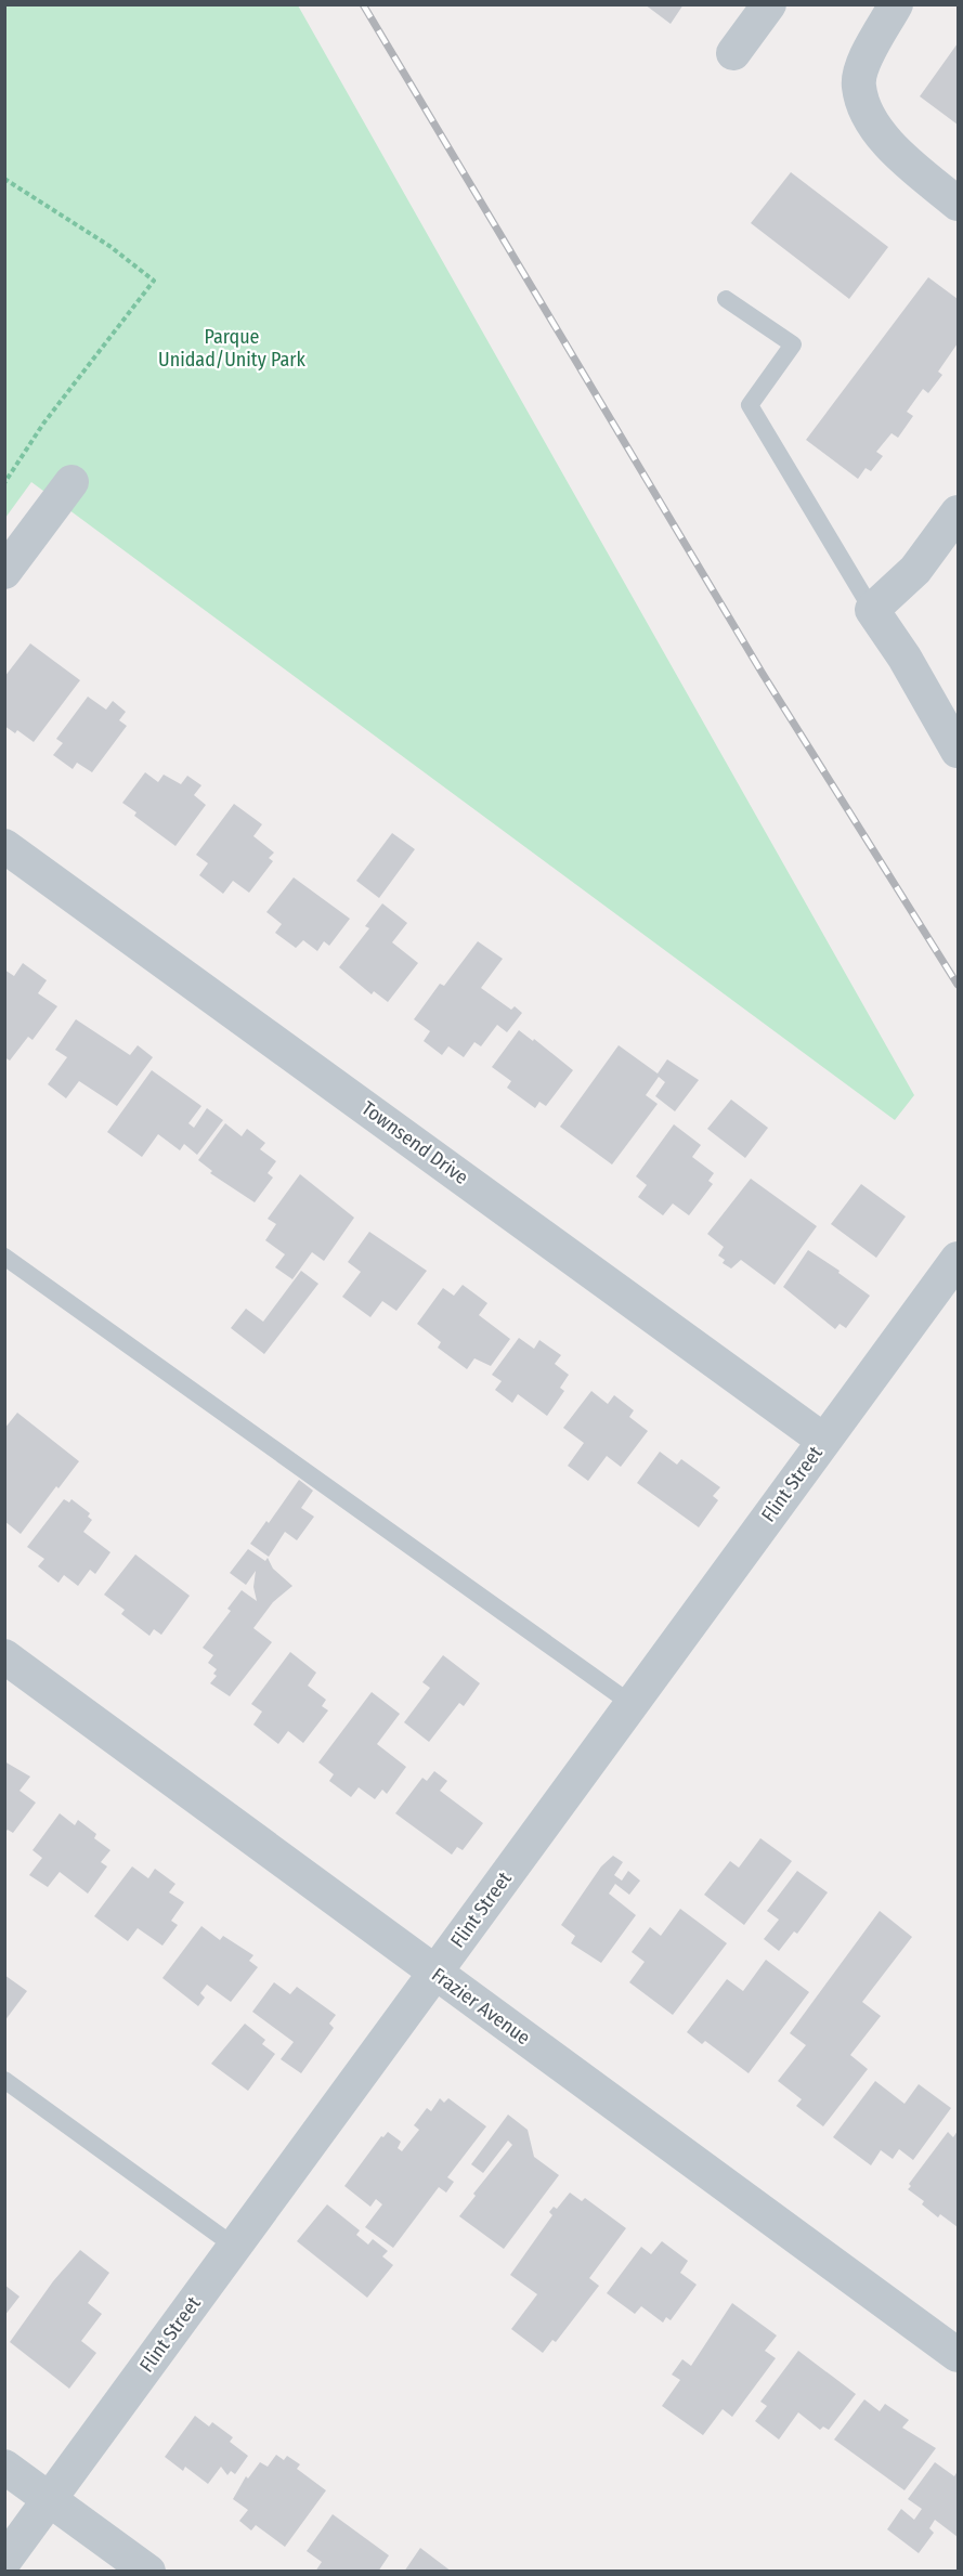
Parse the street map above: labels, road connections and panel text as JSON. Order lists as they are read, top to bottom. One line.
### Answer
{"streets":{"street":["Townsend Drive","Flint Street","Frazier Avenue"]},"crossings":[["Townsend Drive","Flint Street"],["Flint Street","Frazier Avenue"]],"parks":["Parque Unidad/Unity Park"]}
